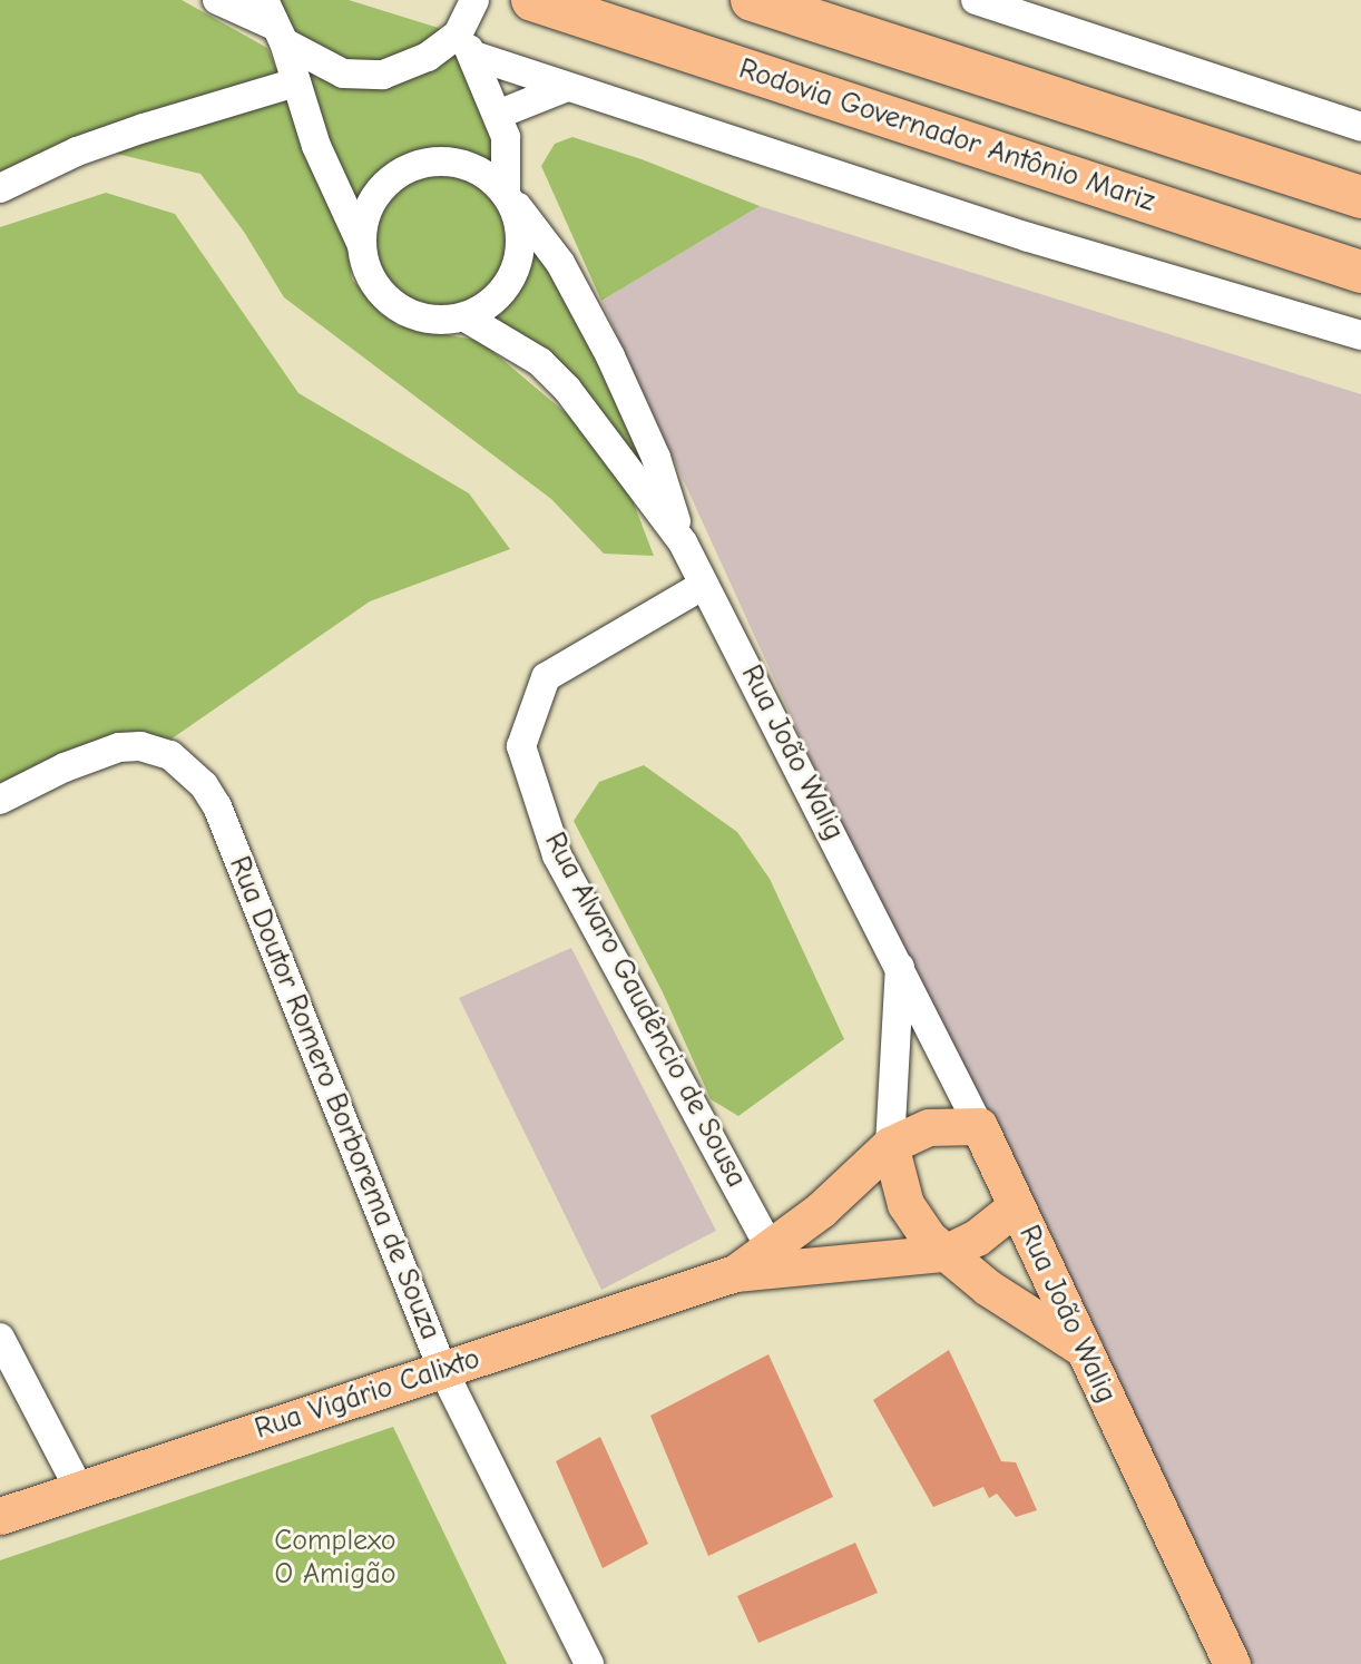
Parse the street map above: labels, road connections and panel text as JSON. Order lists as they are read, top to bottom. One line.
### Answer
{"streets":{"highway":["Rodovia Governador Antônio Mariz"],"main road":["Rua João Walig","Rua Vigário Calixto"],"street":["Rua Alvaro Gaudêncio de Sousa","Rua Doutor Romero Borborema de Souza"]},"crossings":[["Rua João Walig","Rua Alvaro Gaudêncio de Sousa"],["Rua João Walig","Rua Vigário Calixto"],["Rua Alvaro Gaudêncio de Sousa","Rua Vigário Calixto"],["Rua Doutor Romero Borborema de Souza","Rua Vigário Calixto"]],"parks":["Complexo O Amigão"]}
